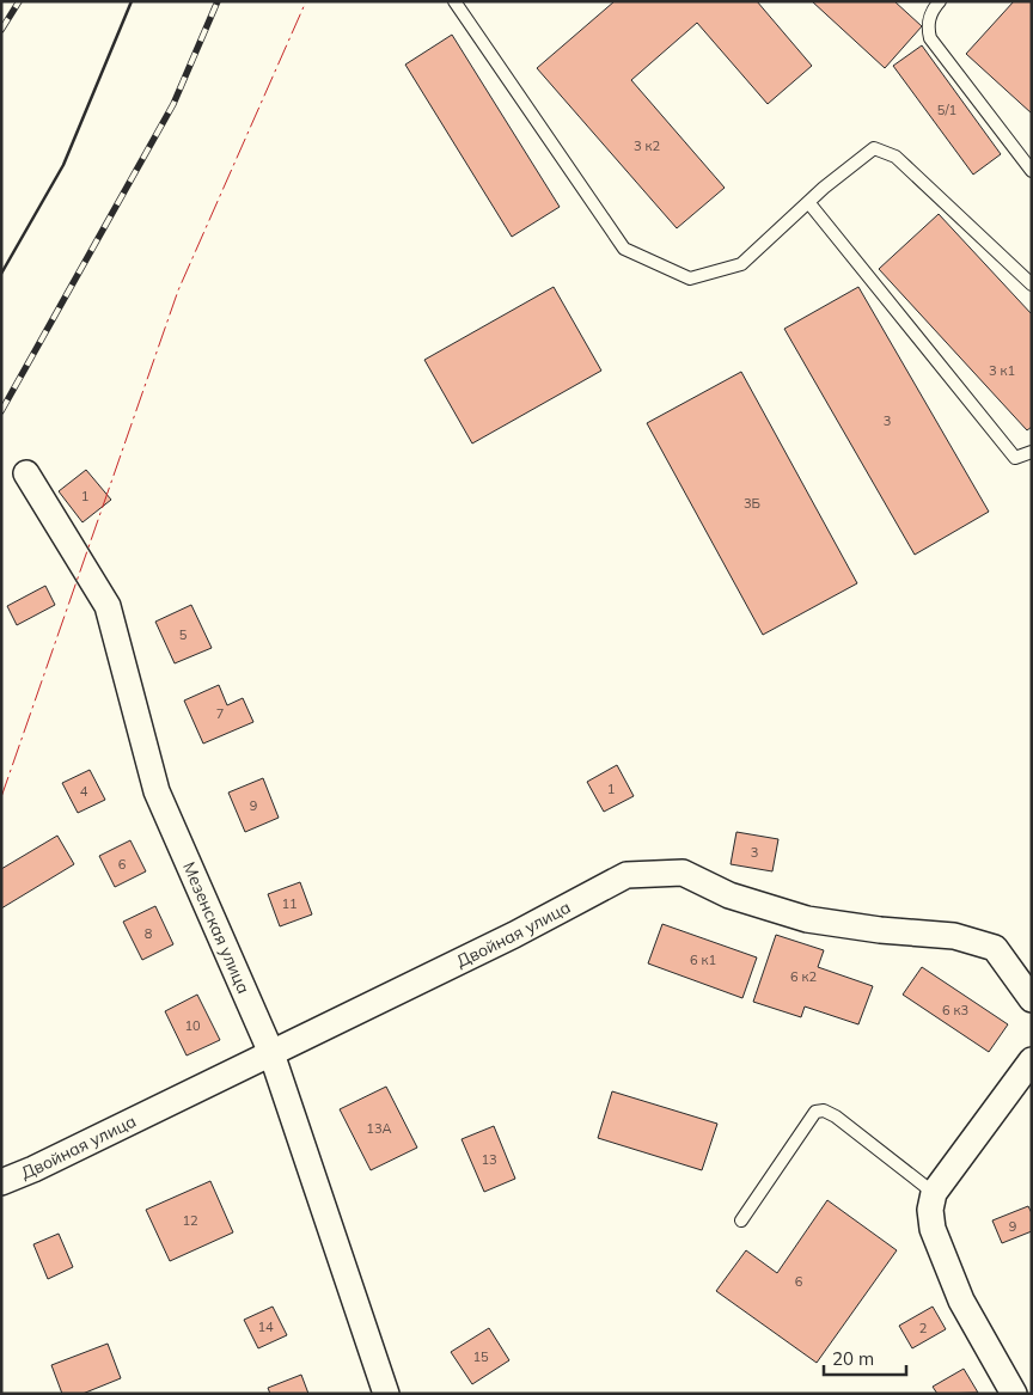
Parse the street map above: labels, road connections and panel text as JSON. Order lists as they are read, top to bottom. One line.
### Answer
{"streets":{"street":["Мезенская улица","Двойная улица"]},"crossings":[["Мезенская улица","Двойная улица"]],"house_numbers":["5/1","3 к2","3 к1","3","1","3Б","5","7","1","4","9","3","6","11","8","6 к1","6 к2","6 к3","10","13А","13","12","9","6","14","2","15"],"scale_bar":"20 m"}
